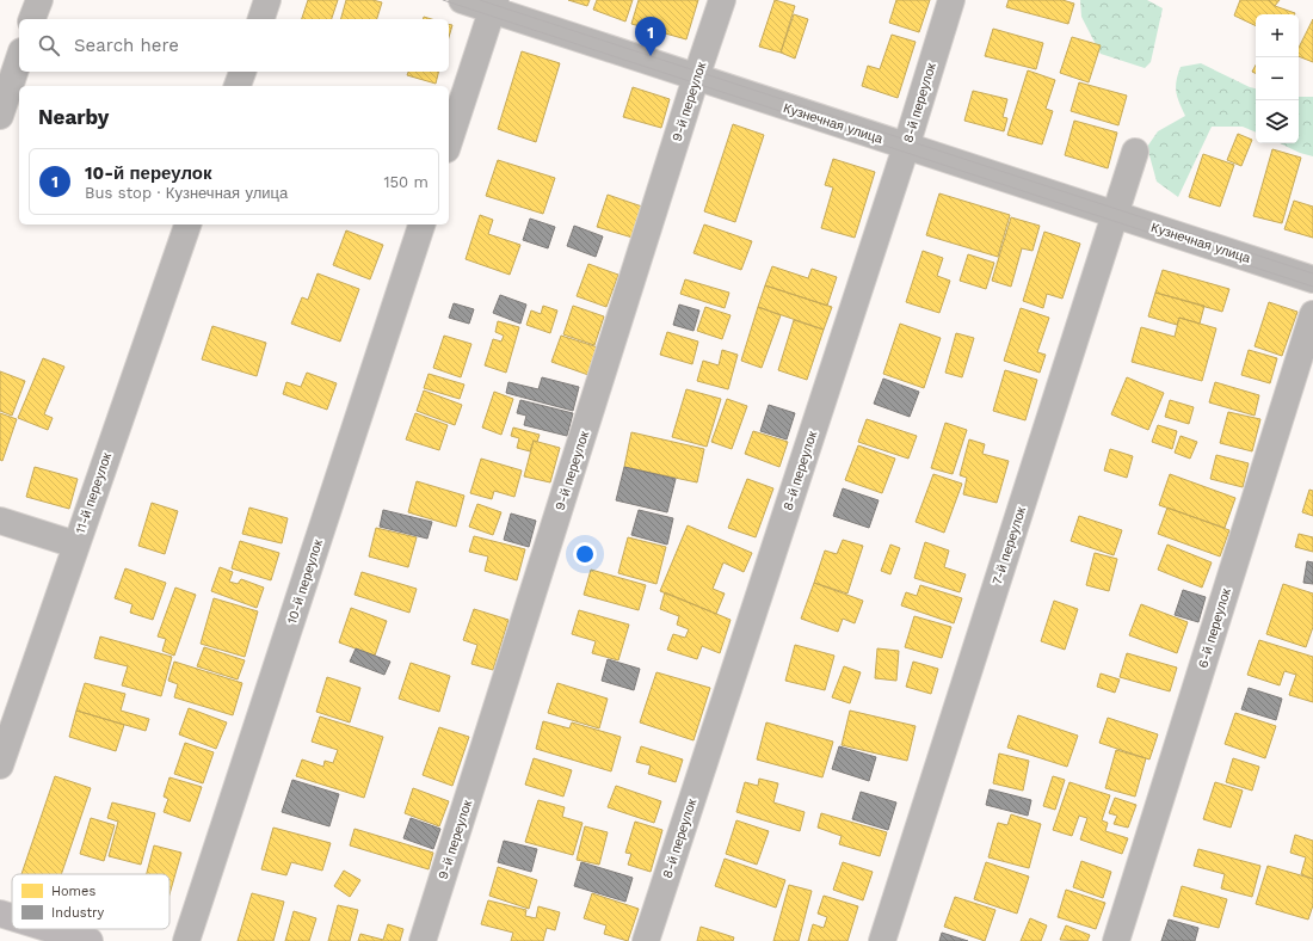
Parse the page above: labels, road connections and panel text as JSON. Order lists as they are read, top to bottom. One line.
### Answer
{"streets":{"street":["9-й переулок","8-й переулок","Кузнечная улица","11-й переулок","7-й переулок","10-й переулок","6-й переулок"]},"crossings":[["9-й переулок","Кузнечная улица"],["8-й переулок","Кузнечная улица"],["Кузнечная улица","7-й переулок"]],"legend":["Homes","Industry"],"page":{"map_buttons":["+","−"],"pins":"1","search":"Search here","heading":"Nearby","list":[{"mark":"1","name":"10-й переулок","note":"Bus stop · Кузнечная улица","value":"150 m"}]}}
